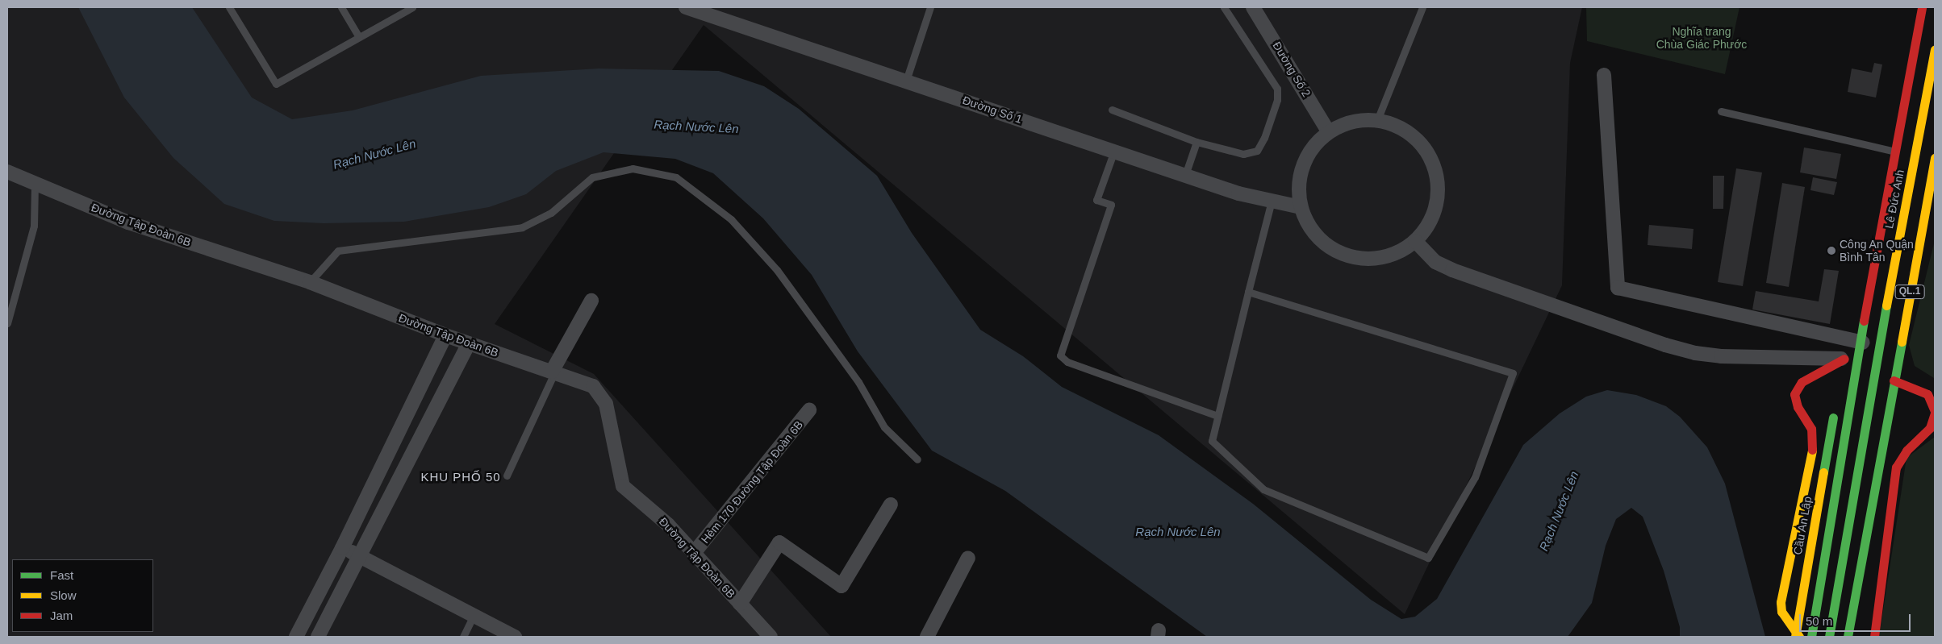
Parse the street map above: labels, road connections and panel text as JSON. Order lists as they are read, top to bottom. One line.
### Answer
{"streets":{"highway":["Lê Đức Anh","QL.1","Cầu An Lập"],"street":["Đường Số 2","Đường Số 1","Đường Tập Đoàn 6B","Hẻm 170 Đường Tập Đoàn 6B"]},"crossings":[["Đường Số 2","Đường Số 1"],["Đường Tập Đoàn 6B","Hẻm 170 Đường Tập Đoàn 6B"]],"districts":["KHU PHỐ 50"],"water":["Rạch Nước Lên"],"parks":["Nghĩa trang Chùa Giác Phước"],"places":["Công An Quận Bình Tân"],"legend":["Fast","Slow","Jam"],"scale_bar":"50 m"}
